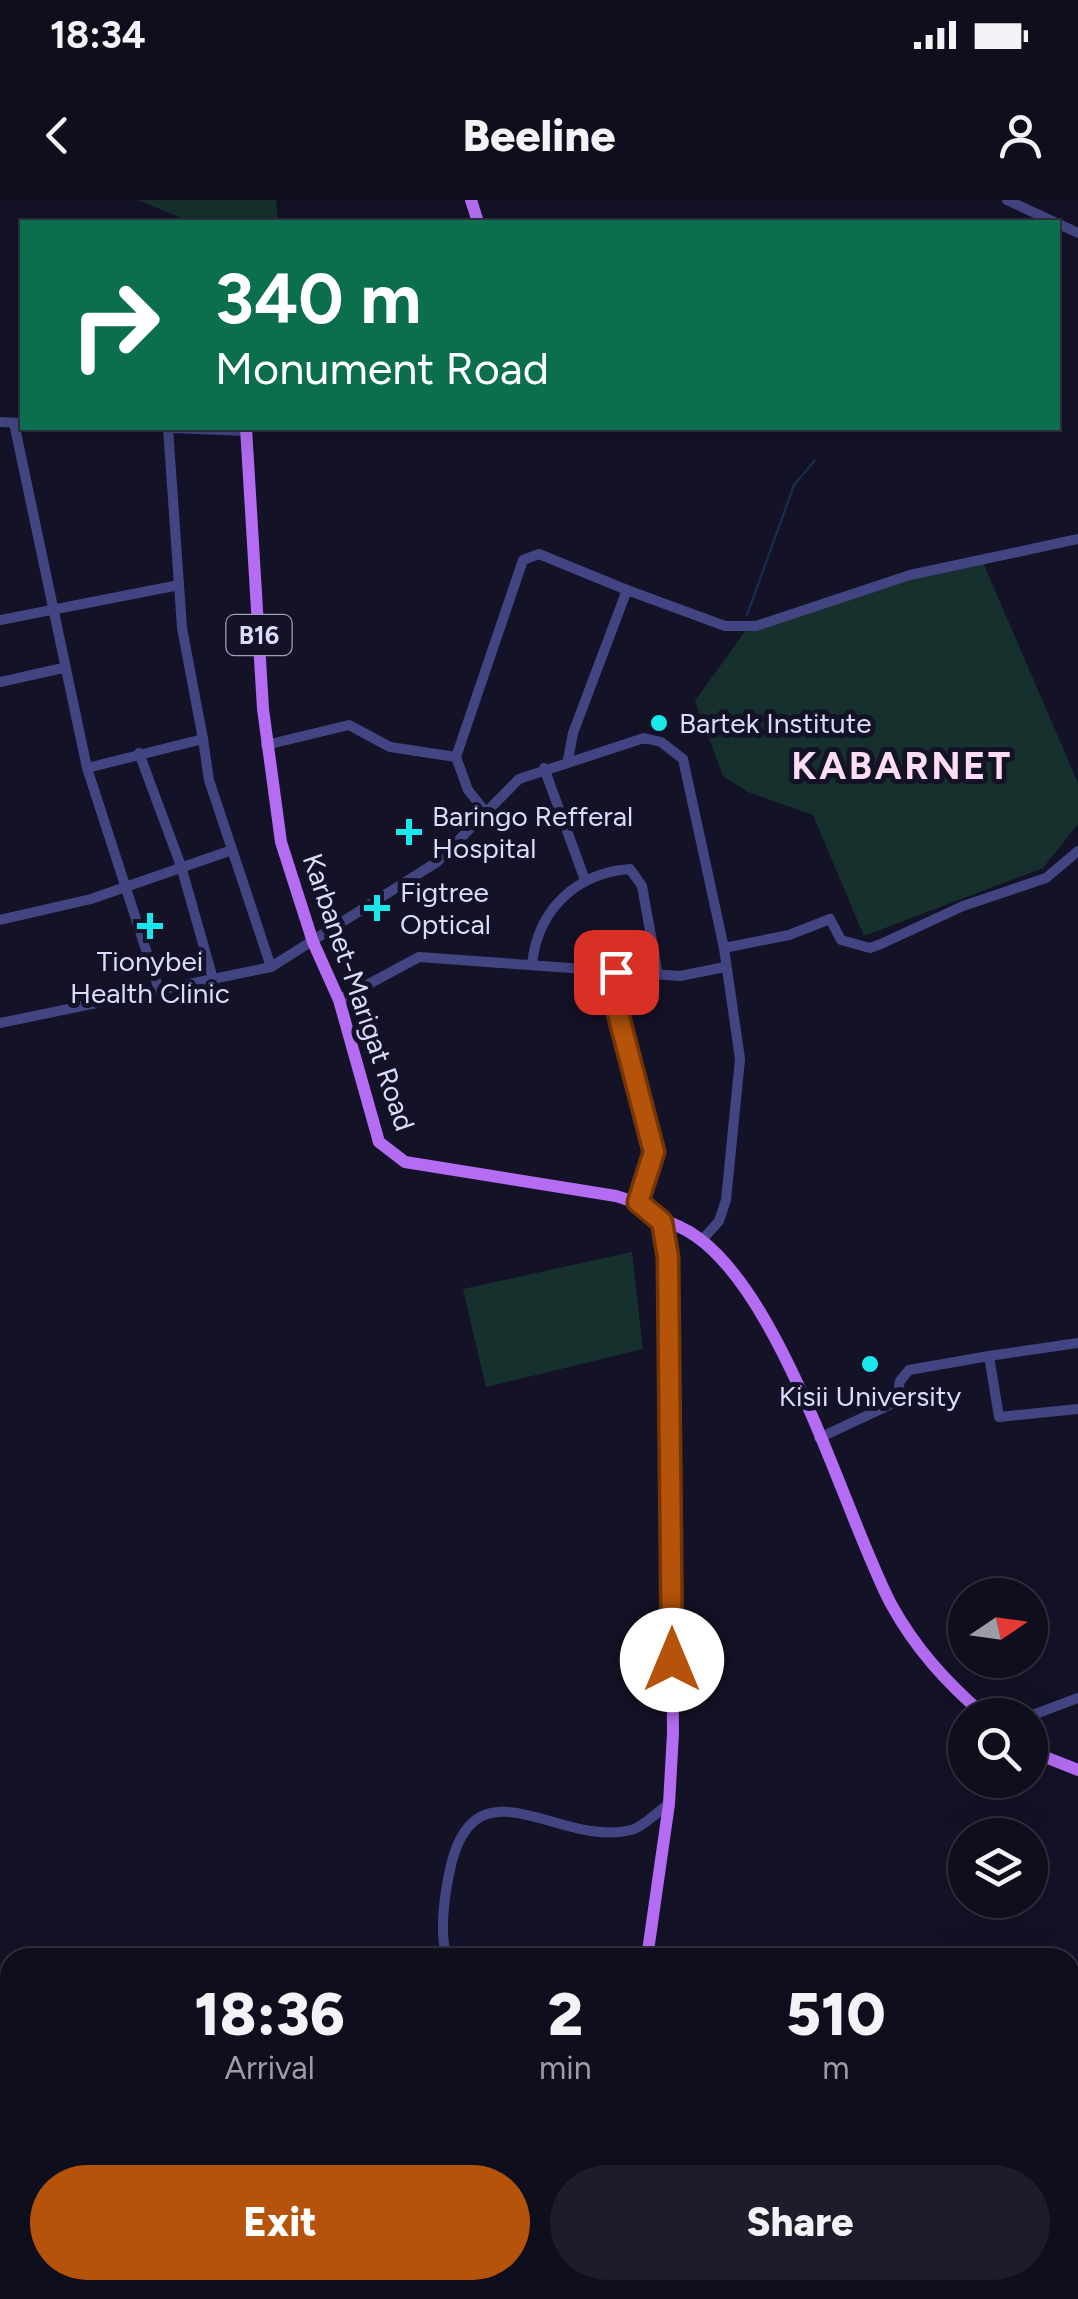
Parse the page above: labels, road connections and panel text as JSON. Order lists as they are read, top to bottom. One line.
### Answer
{"streets":{"main road":["B16","Karbanet-Marigat Road"]},"crossings":[["B16","Karbanet-Marigat Road"]],"districts":["KABARNET"],"places":{"other":["Bartek Institute","Kisii University"],"health":["Baringo Refferal Hospital","Figtree Optical","Tionybei Health Clinic"]},"north":"right","page":{"status":"18:34","header":"Beeline","turn":["340 m","Monument Road"],"eta":["18:36","Arrival","2","min","510","m"],"buttons":["Exit","Share"]}}
